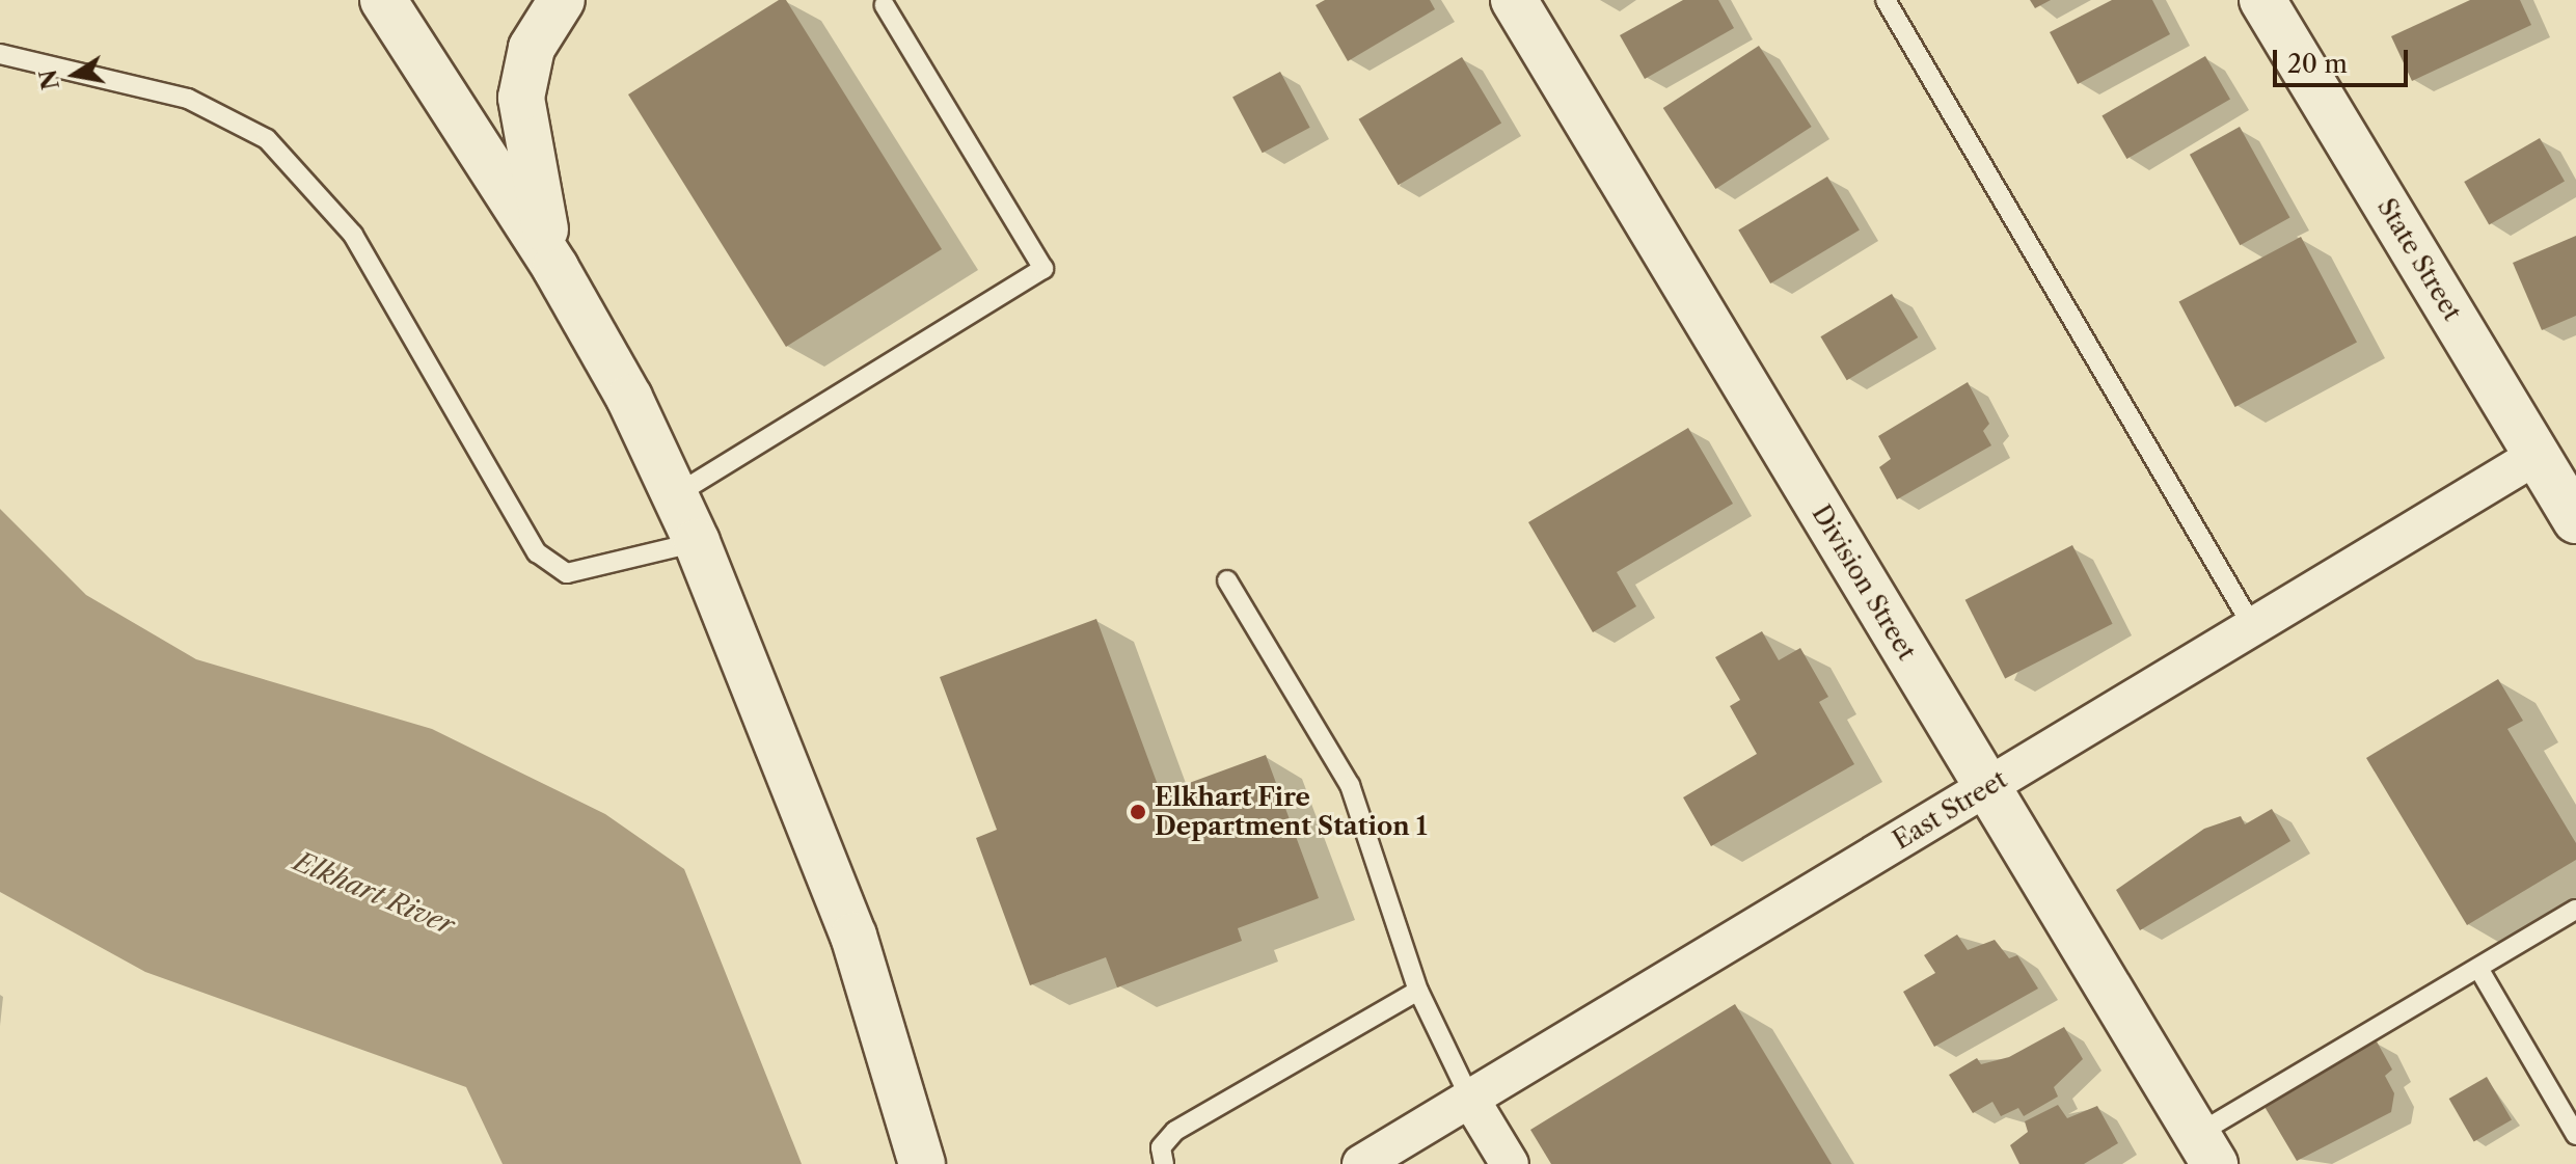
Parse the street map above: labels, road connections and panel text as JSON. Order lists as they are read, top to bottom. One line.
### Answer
{"streets":{"street":["State Street","Division Street","East Street"]},"crossings":[["State Street","East Street"],["Division Street","East Street"]],"water":["Elkhart River"],"places":["Elkhart Fire Department Station 1"],"scale_bar":"20 m","north":"left"}
